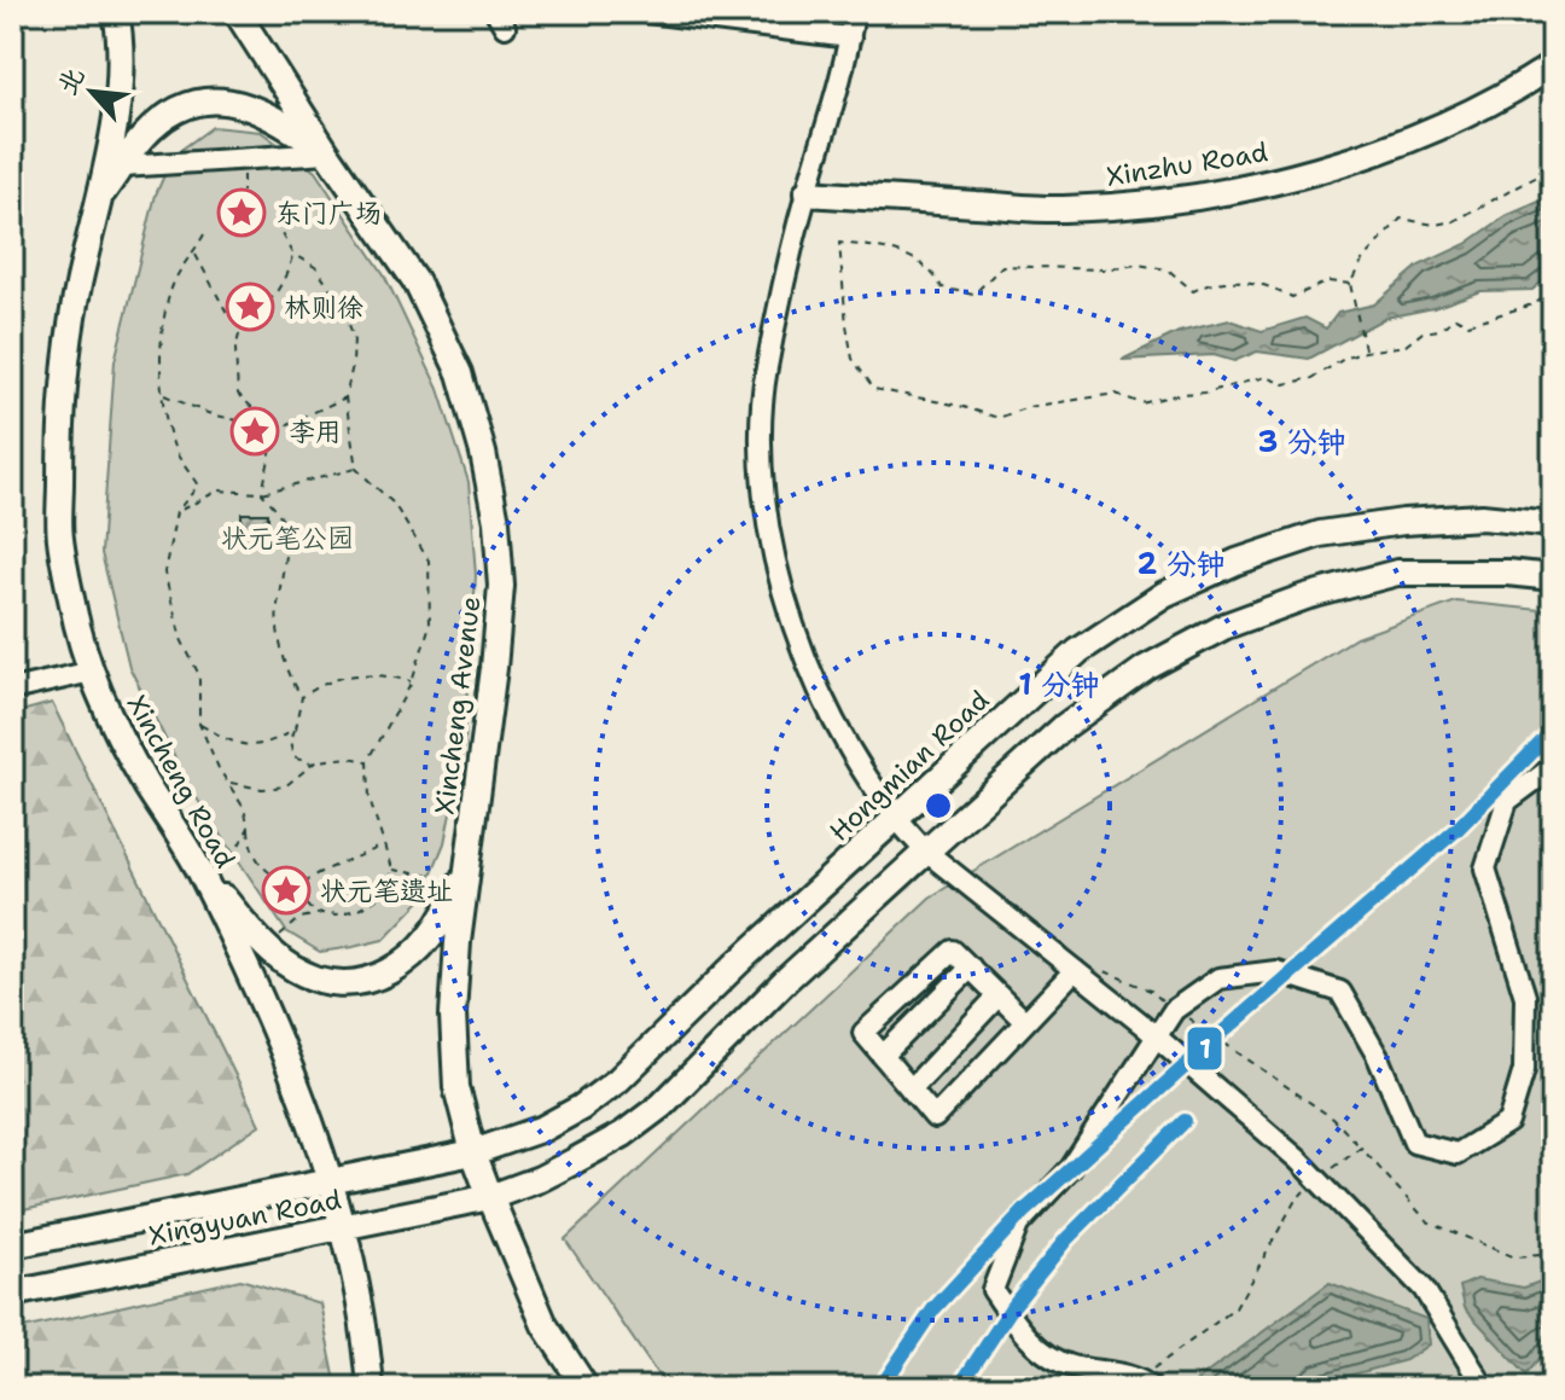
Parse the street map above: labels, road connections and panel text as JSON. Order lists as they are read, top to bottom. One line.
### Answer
{"streets":{"main road":["Xinzhu Road","Xincheng Avenue","Hongmian Road","Xincheng Road","Xingyuan Road"]},"crossings":[["Xincheng Avenue","Hongmian Road"],["Xincheng Avenue","Xingyuan Road"],["Hongmian Road","Xingyuan Road"],["Xincheng Road","Xingyuan Road"]],"parks":["状元笔公园"],"places":{"place":["东门广场","林则徐","李用","状元笔遗址"]},"lines":["metro line 1"],"north":"top left","rings":["3 分钟","2 分钟","1 分钟"]}
